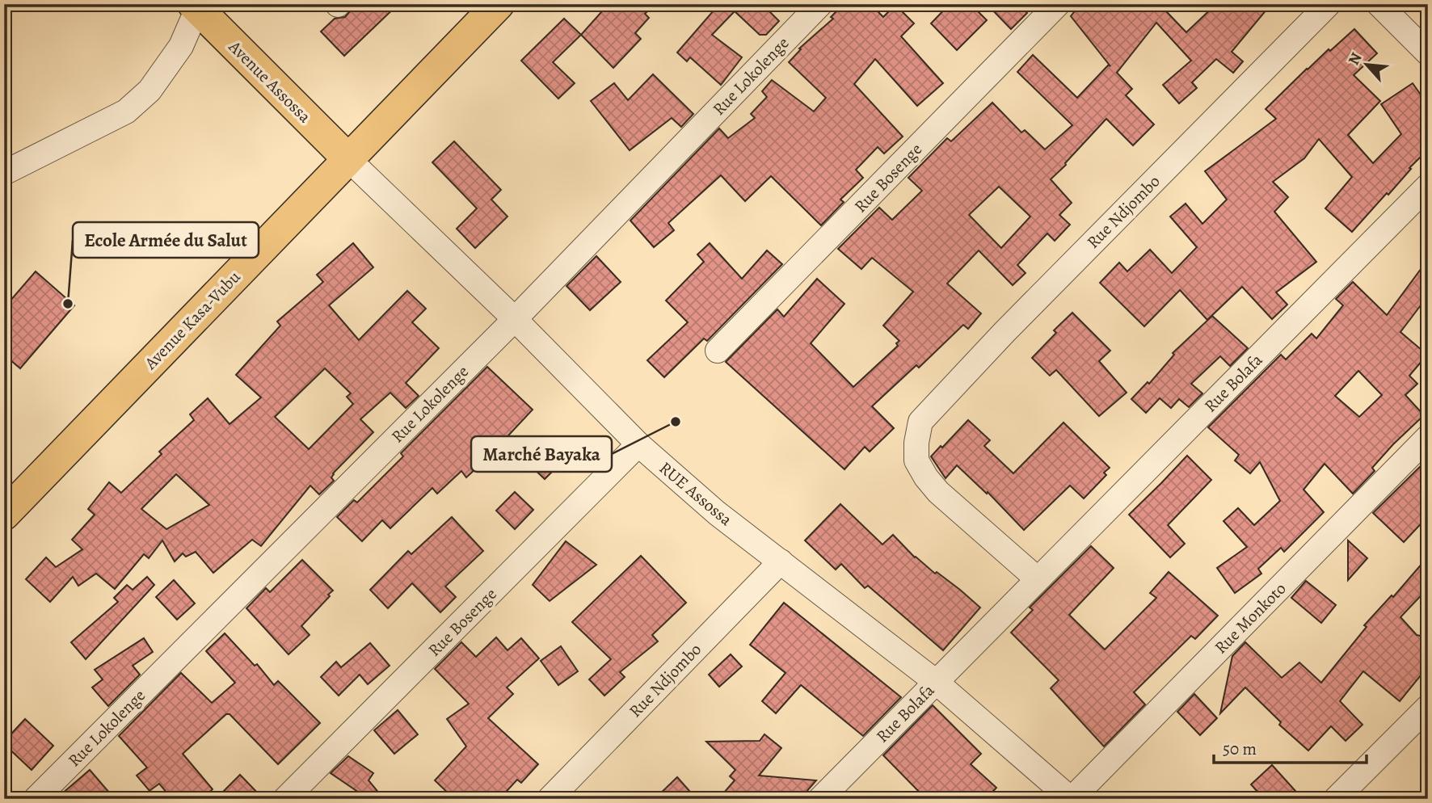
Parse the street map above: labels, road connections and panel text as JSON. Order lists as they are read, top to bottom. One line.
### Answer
{"streets":{"main road":["Avenue Assossa","Avenue Kasa-Vubu"],"street":["Rue Lokolenge","Rue Bosenge","Rue Ndjombo","Rue Bolafa","RUE Assossa","Rue Monkoto"]},"crossings":[["Rue Lokolenge","RUE Assossa"],["Avenue Assossa","Avenue Kasa-Vubu"],["Avenue Assossa","RUE Assossa"],["Rue Bosenge","RUE Assossa"],["Rue Ndjombo","Rue Bolafa"],["Rue Ndjombo","RUE Assossa"],["Avenue Kasa-Vubu","RUE Assossa"],["Rue Bolafa","RUE Assossa"],["RUE Assossa","Rue Monkoto"]],"places":["Ecole Armée du Salut","Marché Bayaka"],"scale_bar":"50 m","north":"top left"}
